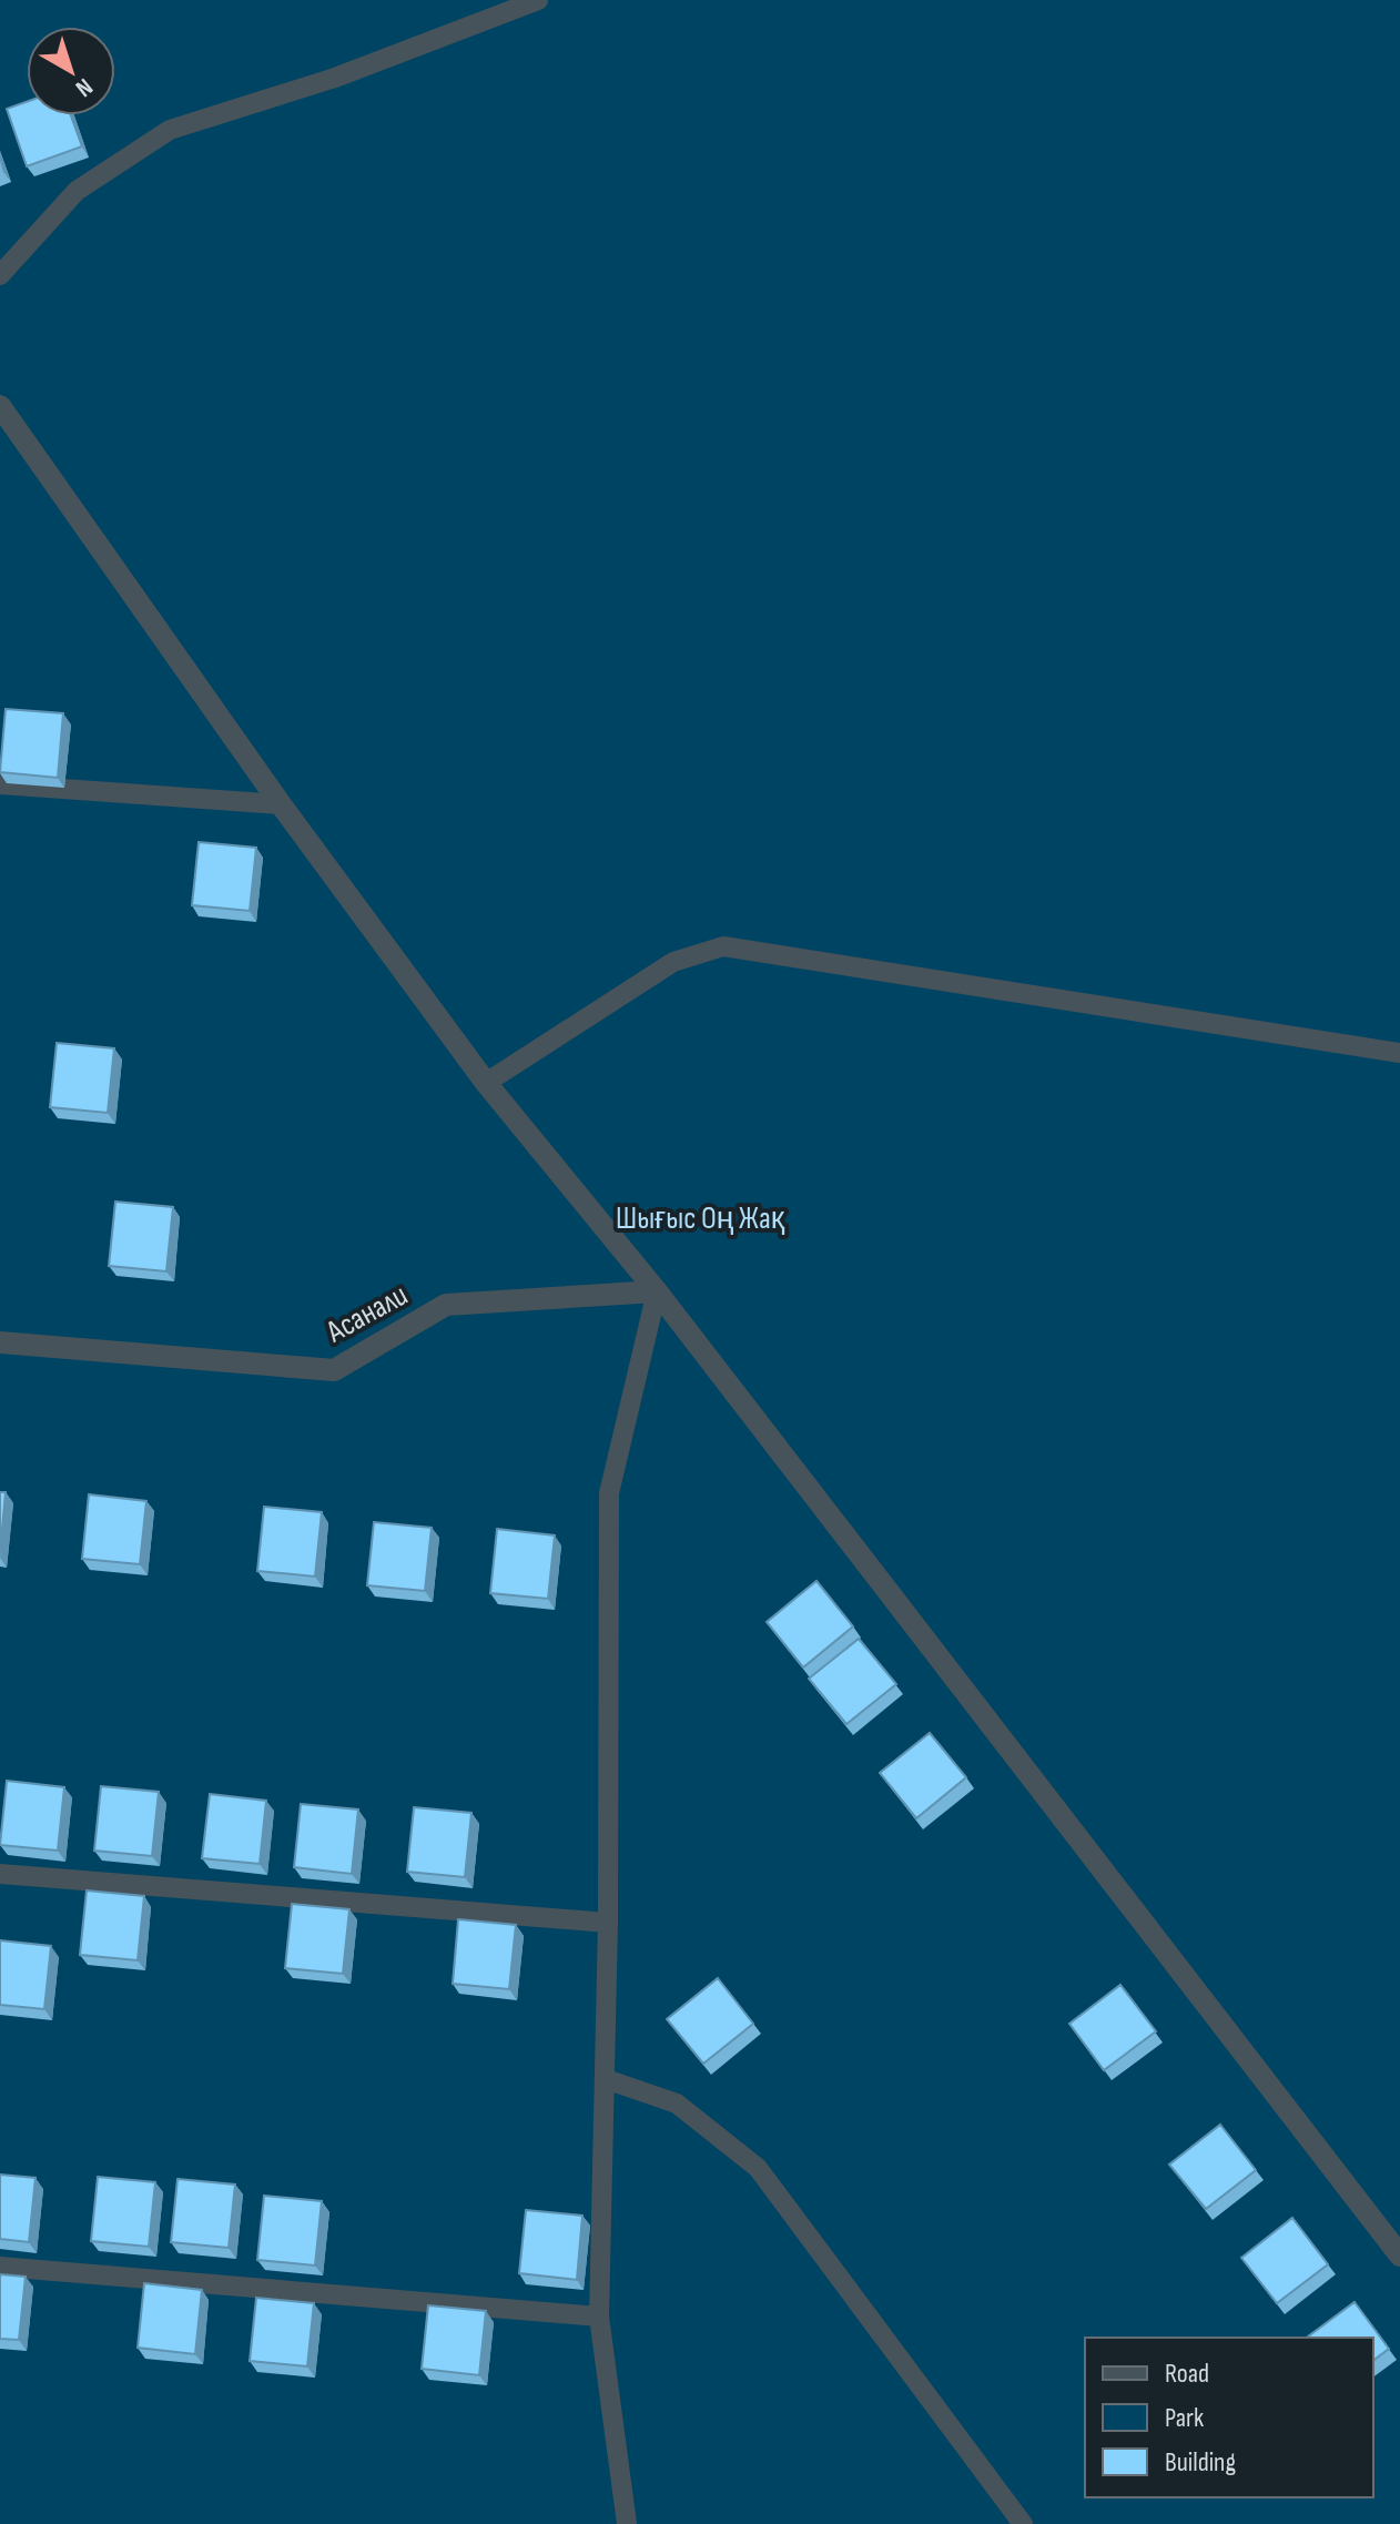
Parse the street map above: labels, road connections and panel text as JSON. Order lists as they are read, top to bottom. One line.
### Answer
{"streets":{"street":["Асанали"]},"parks":["Шығыс Оң Жақ"],"legend":["Road","Park","Building"],"north":"bottom right"}
